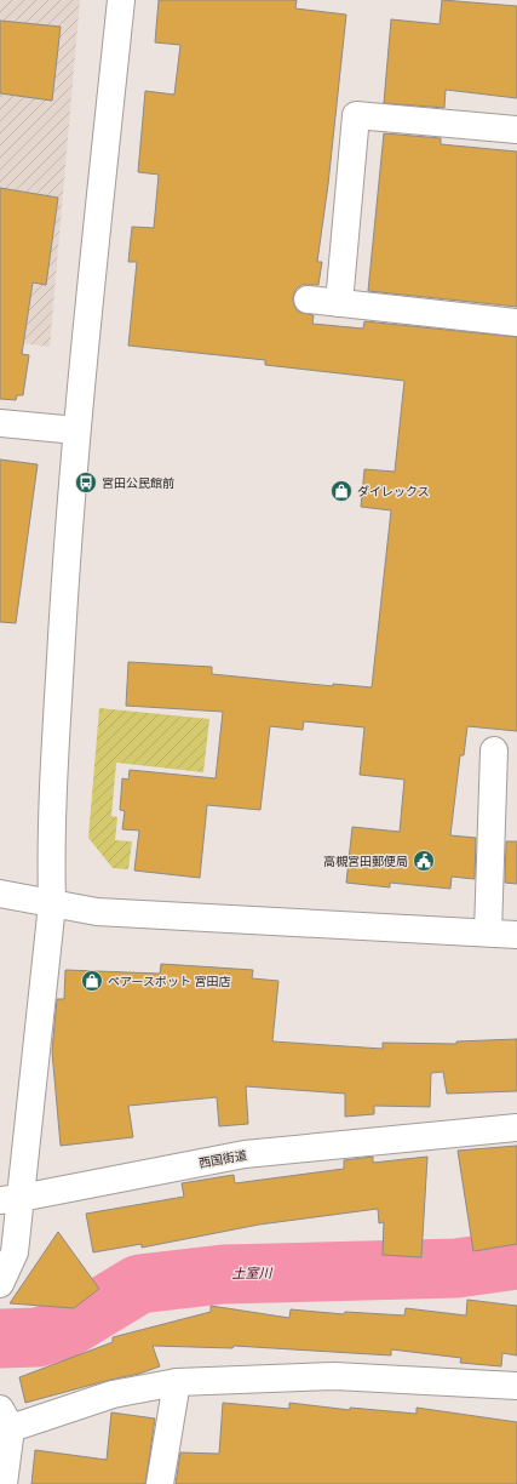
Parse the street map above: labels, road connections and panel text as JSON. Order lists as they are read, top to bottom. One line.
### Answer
{"streets":{"street":["西国街道"]},"water":["土室川"],"places":{"bus stop":["宮田公民館前"],"shop":["ダイレックス","ペアースポット 宮田店"],"public building":["高槻宮田郵便局"]}}
